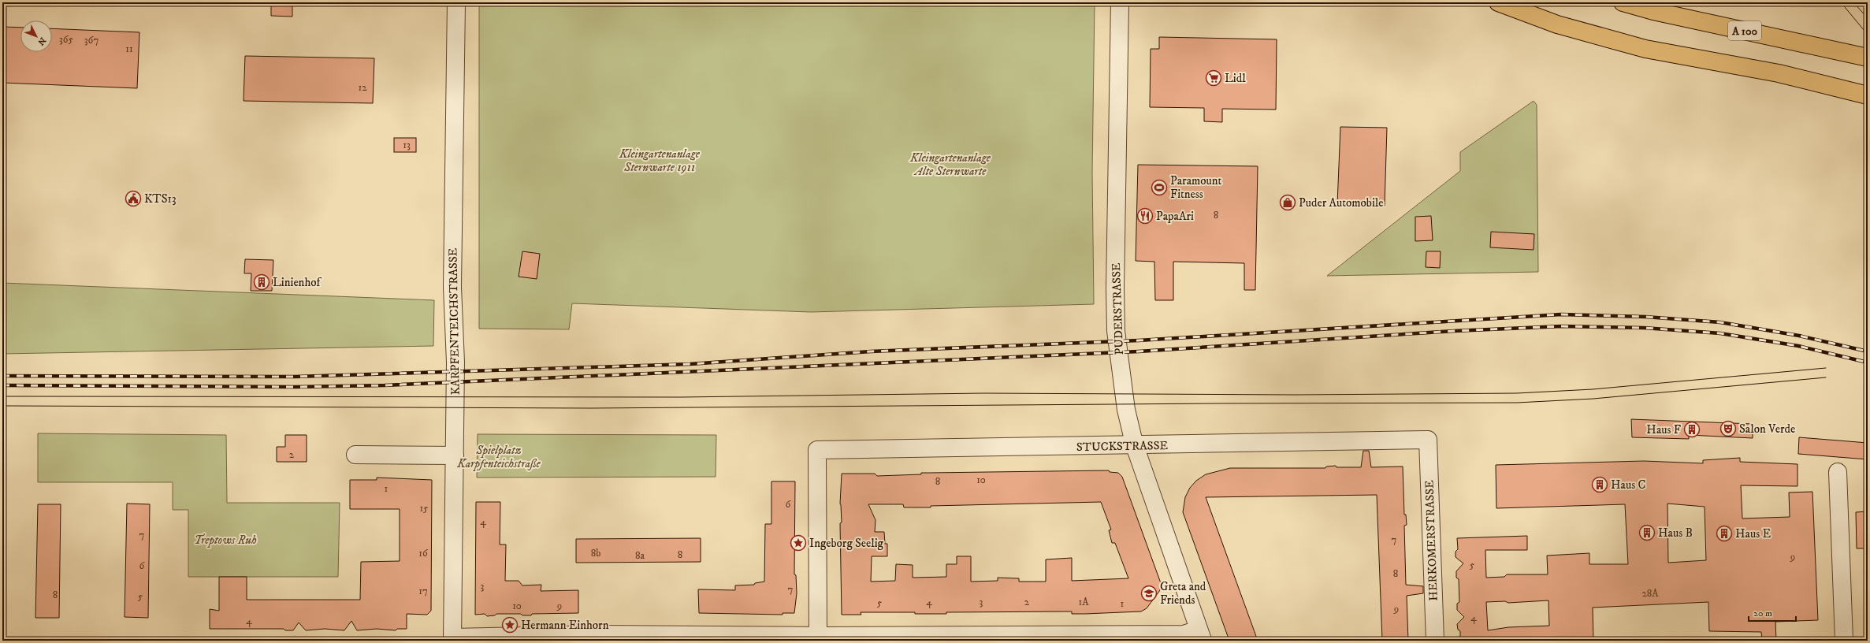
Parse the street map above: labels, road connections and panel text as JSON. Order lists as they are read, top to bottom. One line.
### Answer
{"streets":{"highway":["A 100"],"street":["PUDERSTRASSE","KARPFENTEICHSTRASSE","STUCKSTRASSE","HERKOMERSTRASSE"]},"crossings":[["PUDERSTRASSE","STUCKSTRASSE"],["STUCKSTRASSE","HERKOMERSTRASSE"]],"parks":["Kleingartenanlage Sternwarte 1911","Kleingartenanlage Alte Sternwarte","Spielplatz Karpfenteichstraße","Treptows Ruh"],"places":{"supermarket":["Lidl"],"sports":["Paramount Fitness"],"public building":["KTS13"],"shop":["Puder Automobile"],"restaurant":["PapaAri"],"building":["Linienhof","Haus F","Haus C","Haus B","Haus E"],"theatre":["Salon Verde"],"place":["Ingeborg Seelig","Hermann Einhorn"],"school or university":["Greta and Friends"]},"house_numbers":["365","367","11","12","13","8","2","10","8","1","6","15","4","7","7","16","8b","8","8a","9","5","6","8","3","7","17","28A","8","5","4","3","2","1A","5","1","10","9","9","4","4"],"scale_bar":"20 m","north":"bottom right"}
